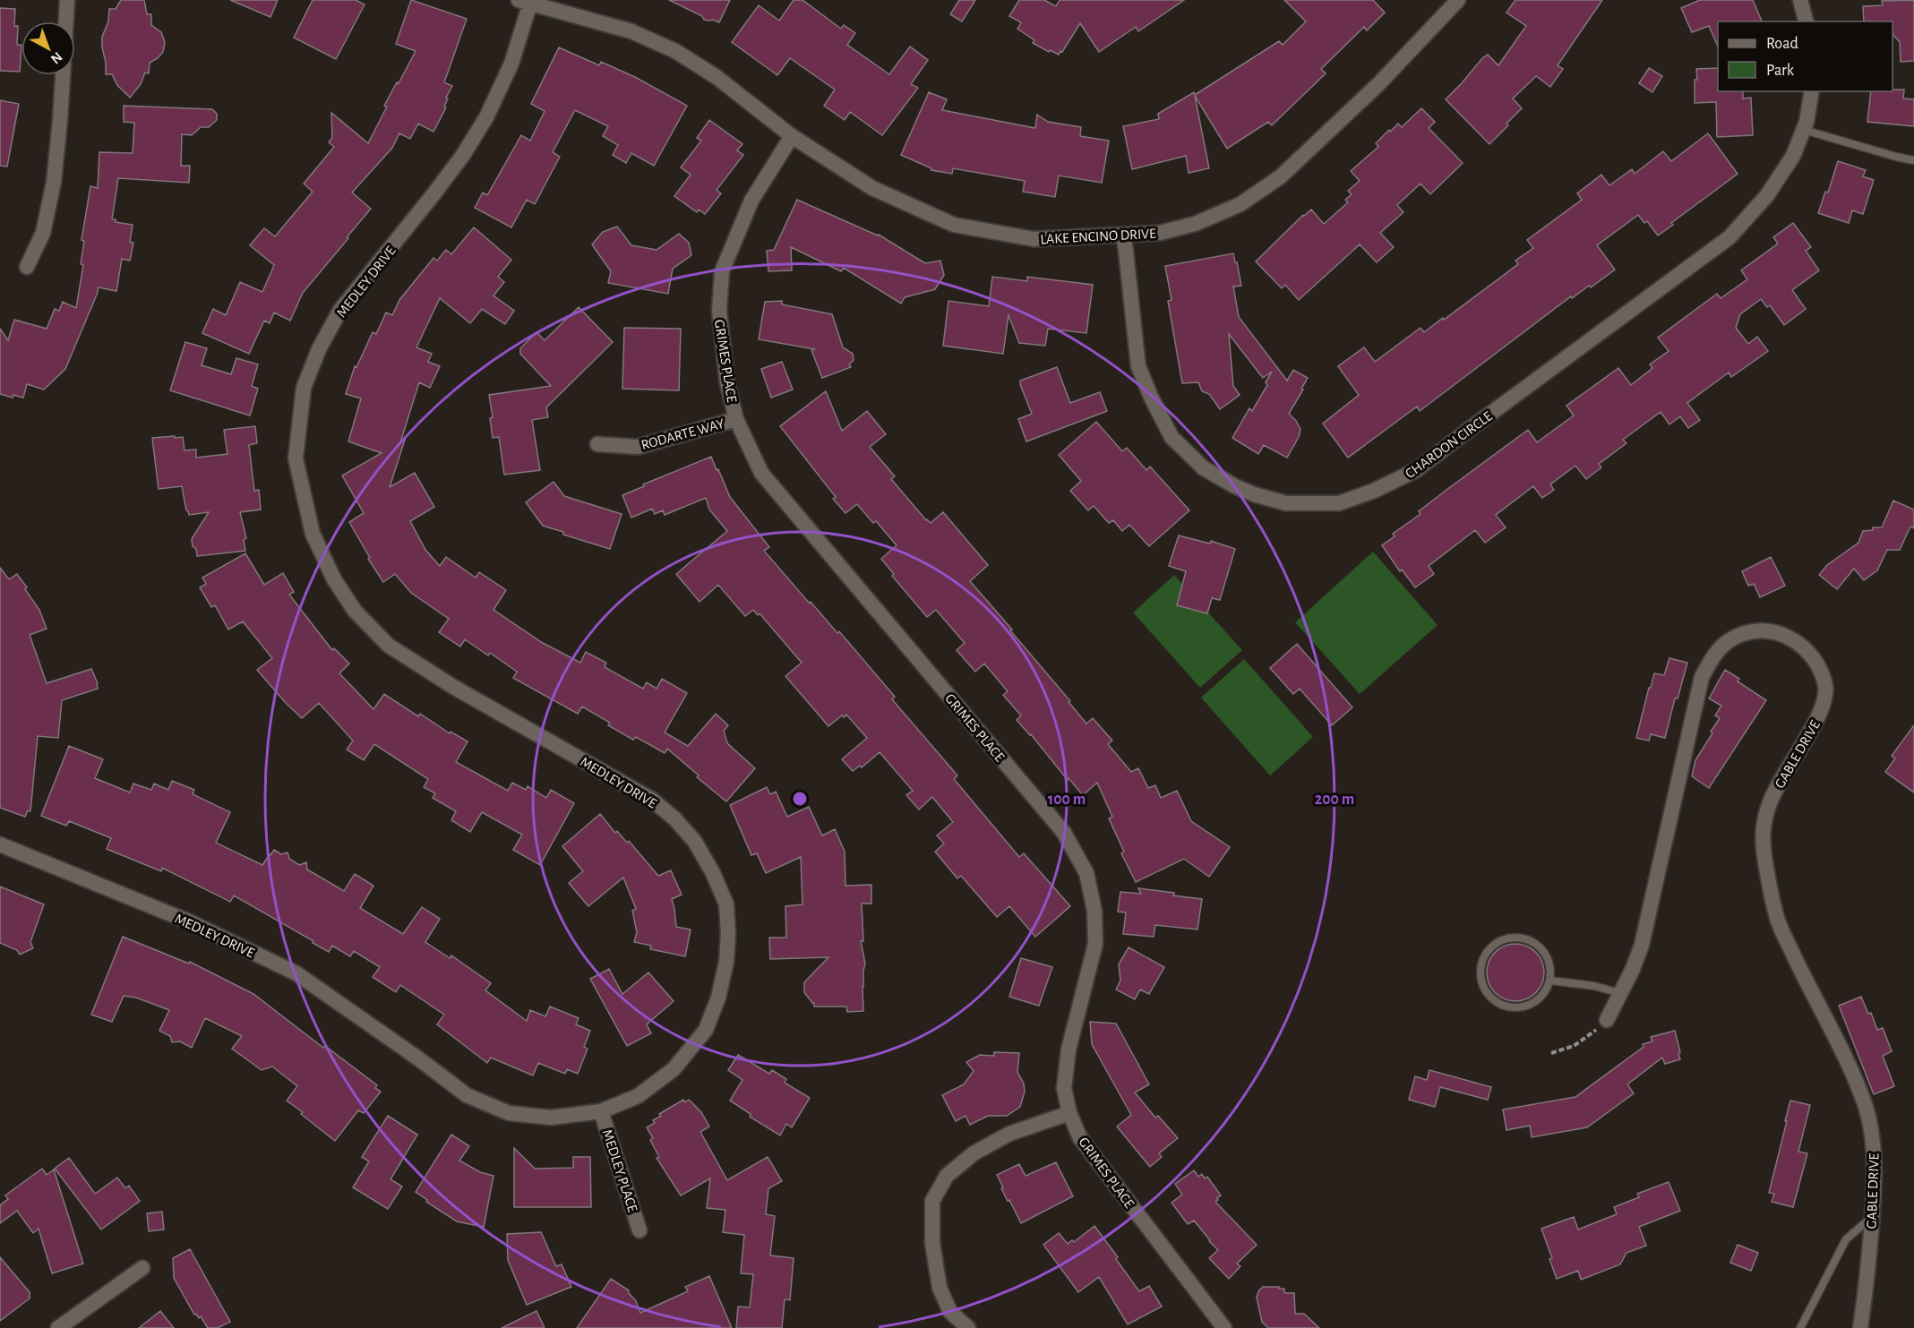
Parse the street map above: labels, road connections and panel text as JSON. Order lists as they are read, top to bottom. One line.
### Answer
{"streets":{"street":["LAKE ENCINO DRIVE","MEDLEY DRIVE","GRIMES PLACE","RODARTE WAY","CHARDON CIRCLE","GABLE DRIVE","MEDLEY PLACE"]},"crossings":[["LAKE ENCINO DRIVE","MEDLEY DRIVE"],["LAKE ENCINO DRIVE","GRIMES PLACE"],["LAKE ENCINO DRIVE","CHARDON CIRCLE"],["MEDLEY DRIVE","MEDLEY PLACE"],["GRIMES PLACE","RODARTE WAY"]],"legend":["Road","Park"],"north":"bottom right","rings":["100 m","200 m"]}
